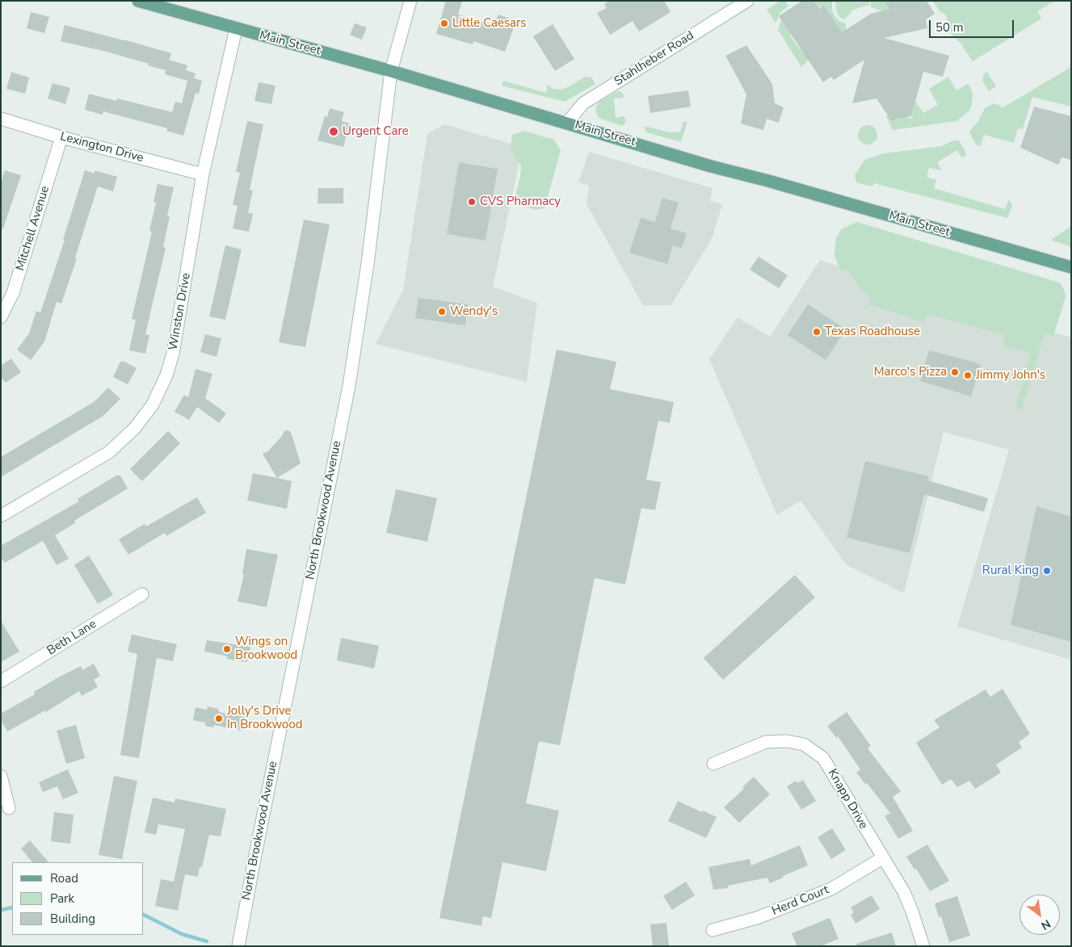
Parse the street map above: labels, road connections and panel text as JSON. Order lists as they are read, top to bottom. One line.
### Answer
{"streets":{"main road":["Main Street"],"street":["Stahlheber Road","Lexington Drive","Mitchell Avenue","Winston Drive","North Brookwood Avenue","Beth Lane","Knapp Drive","Herd Court"]},"crossings":[["Main Street","Stahlheber Road"],["Main Street","Winston Drive"],["Main Street","North Brookwood Avenue"],["Lexington Drive","Mitchell Avenue"],["Lexington Drive","Winston Drive"],["Knapp Drive","Herd Court"]],"places":["Little Caesars","Urgent Care","CVS Pharmacy","Wendy's","Texas Roadhouse","Marco's Pizza","Jimmy John's","Rural King","Wings on Brookwood","Jolly's Drive In Brookwood"],"legend":["Road","Park","Building"],"scale_bar":"50 m","north":"bottom right"}
